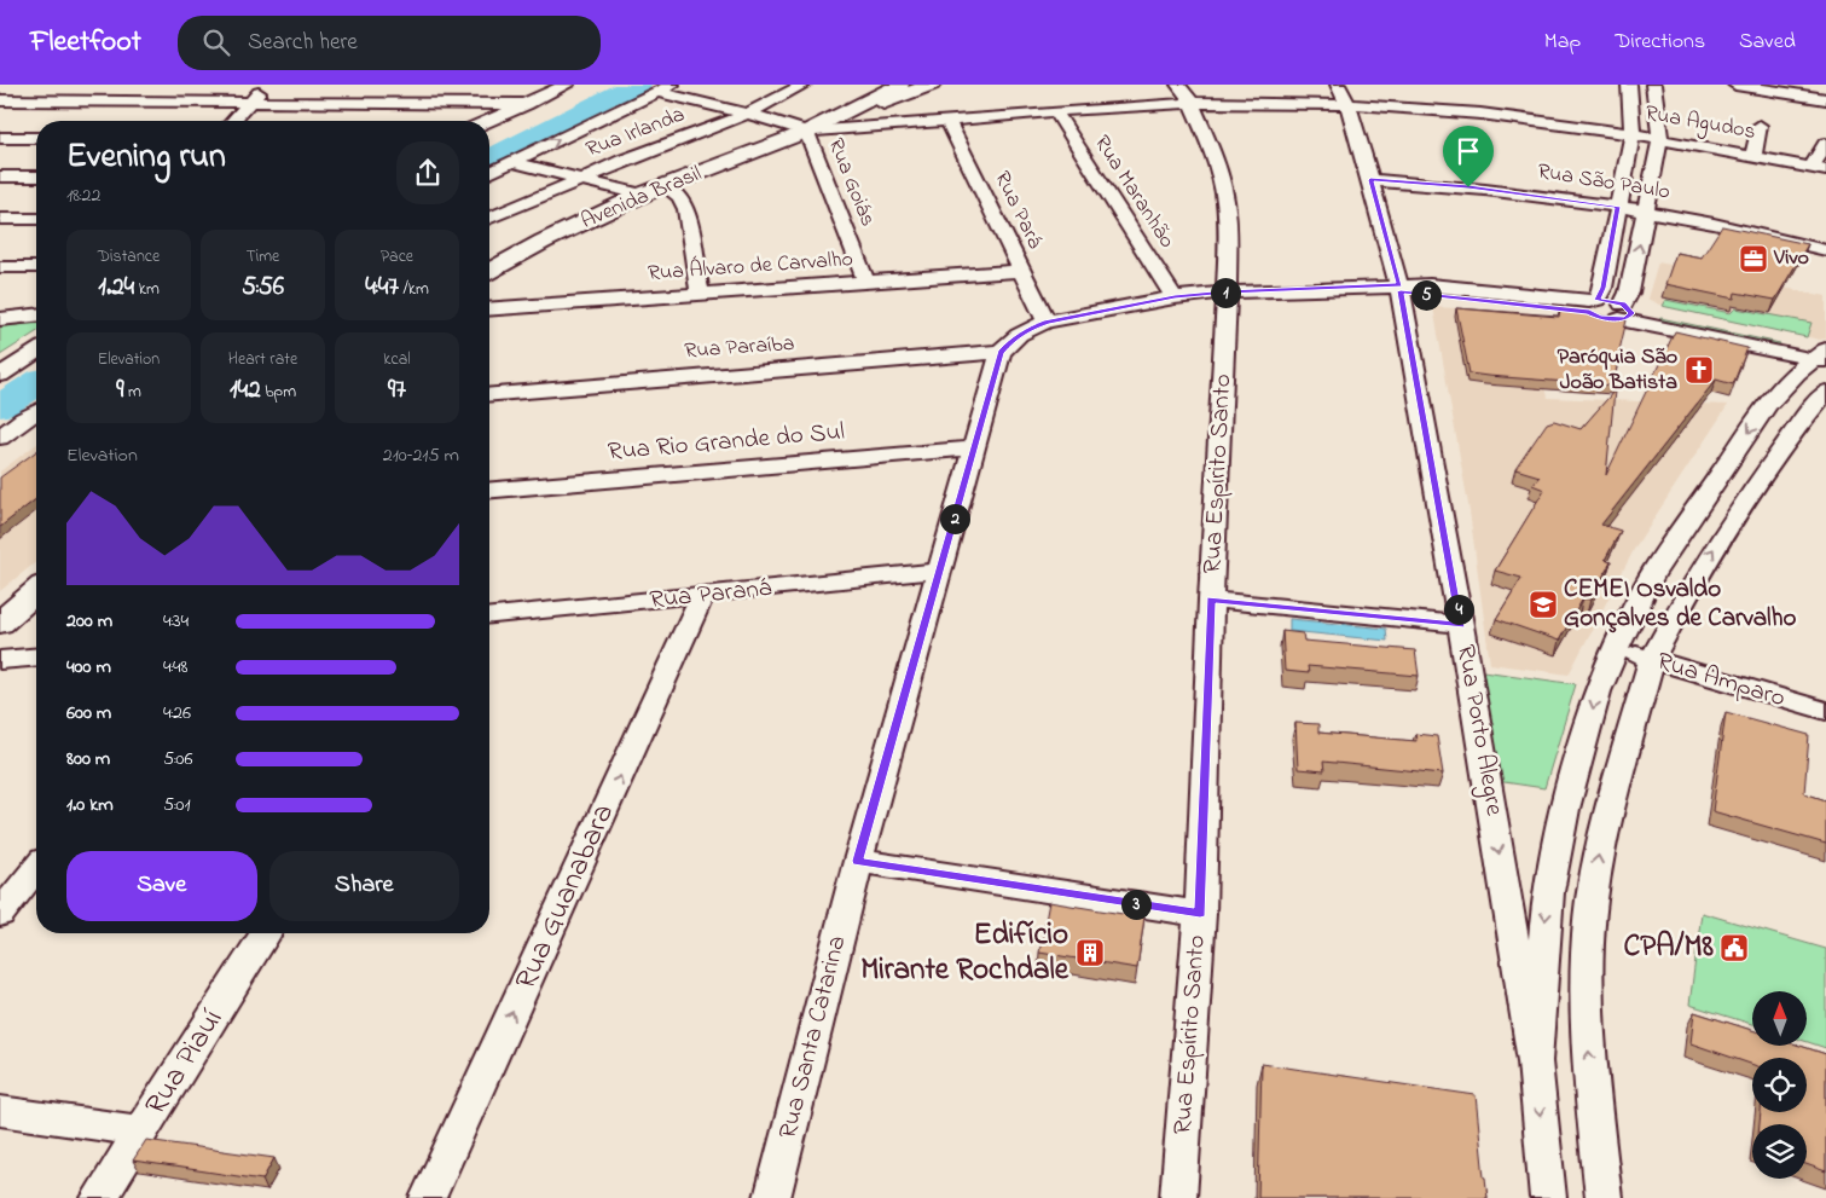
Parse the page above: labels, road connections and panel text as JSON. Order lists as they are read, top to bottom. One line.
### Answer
{"streets":{"main road":["Avenida Brasil"],"street":["Rua Agudos","Rua Irlanda","Rua Goiás","Rua São Paulo","Rua Maranhão","Rua Pará","Rua Álvaro de Carvalho","Rua Paraíba","Rua Rio Grande do Sul","Rua Espírito Santo","Rua Paraná","Rua Amparo","Rua Porto Alegre","Rua Guanabara","Rua Santa Catarina","Rua Piauí"]},"crossings":[["Rua Agudos","Rua Maranhão"],["Rua Agudos","Avenida Brasil"],["Rua Agudos","Rua Pará"],["Rua Agudos","Rua Espírito Santo"],["Rua Agudos","Rua Porto Alegre"],["Rua Goiás","Avenida Brasil"],["Rua Goiás","Rua Álvaro de Carvalho"],["Rua São Paulo","Rua Porto Alegre"],["Rua Pará","Rua Álvaro de Carvalho"],["Rua Paraíba","Rua Santa Catarina"],["Rua Rio Grande do Sul","Rua Santa Catarina"],["Rua Paraná","Rua Guanabara"],["Rua Paraná","Rua Santa Catarina"]],"one_way":["Rua Guanabara"],"places":{"office":["Vivo"],"church":["Paróquia São João Batista"],"school or university":["CEMEI Osvaldo Gonçalves de Carvalho"],"public building":["CPA/M8"],"building":["Edifício Mirante Rochdale"]},"north":"top","page":{"header":"Fleetfoot","search":"Search here","nav":["Map","Directions","Saved"],"heading":["Evening run","18:22"],"stats":[["Distance","1.24 km"],["Time","5:56"],["Pace","4:47 /km"],["Elevation","9 m"],["Heart rate","142 bpm"],["kcal","97"]],"pins":["1","5","2","4","3"],"chart":["Elevation","210–215 m"],"list":[{"name":"200 m","note":"4:34"},{"name":"400 m","note":"4:48"},{"name":"600 m","note":"4:26"},{"name":"800 m","note":"5:06"},{"name":"1.0 km","note":"5:01"}],"buttons":["Save","Share"]}}
